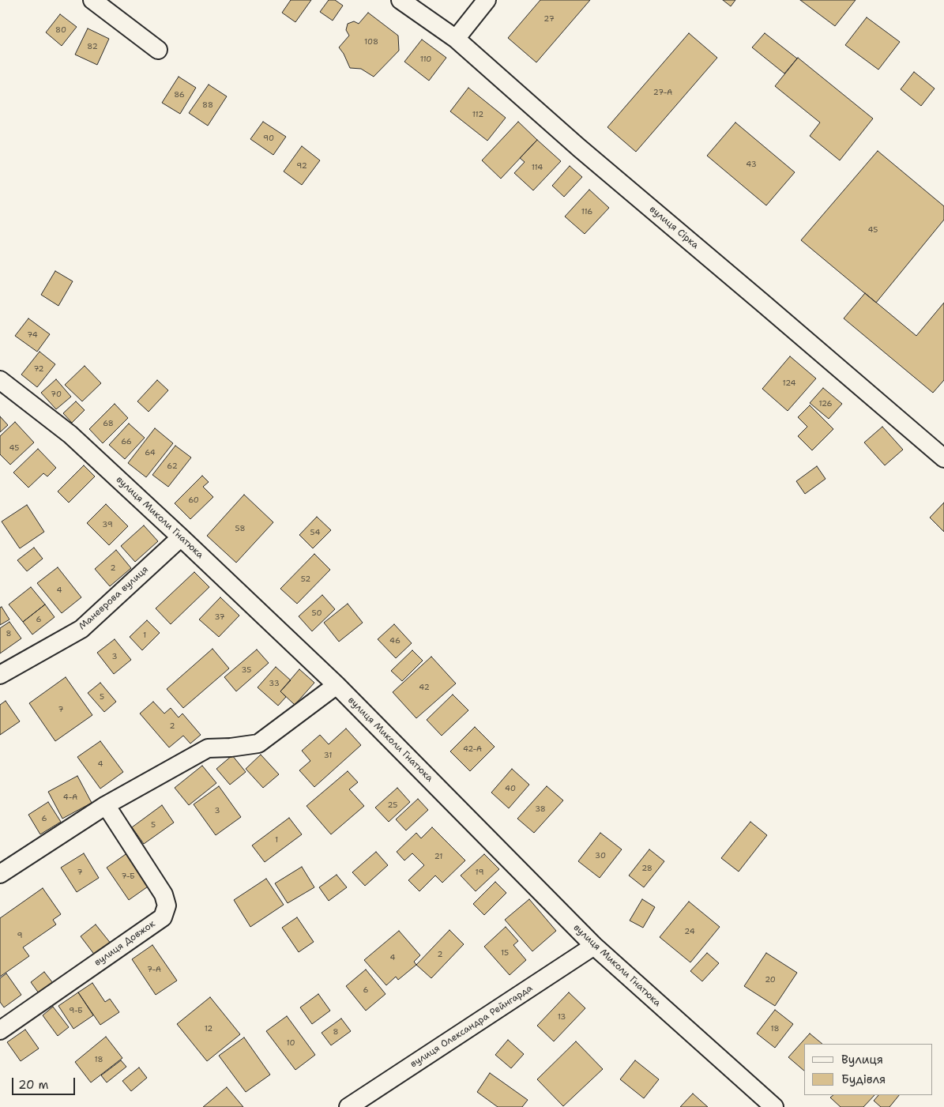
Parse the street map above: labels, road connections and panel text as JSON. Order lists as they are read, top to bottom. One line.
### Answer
{"streets":{"street":["вулиця Сірка","вулиця Миколи Гнатюка","Маневрова вулиця","вулиця Довжок","вулиця Олександра Рейнгарда"]},"crossings":[["вулиця Миколи Гнатюка","Маневрова вулиця"],["вулиця Миколи Гнатюка","вулиця Олександра Рейнгарда"]],"house_numbers":["27","80","108","82","110","27-А","86","88","112","90","43","92","114","116","45","74","72","124","70","126","68","66","45","64","62","60","39","58","54","2","52","4","50","37","6","8","1","46","3","35","33","42","5","7","2","42-А","31","4","40","4-А","25","38","3","6","5","1","30","21","28","7","19","7-Б","24","9","15","2","4","7-А","20","6","9-Б","13","12","18","8","10","18"],"legend":["Вулиця","Будівля"],"scale_bar":"20 m"}
